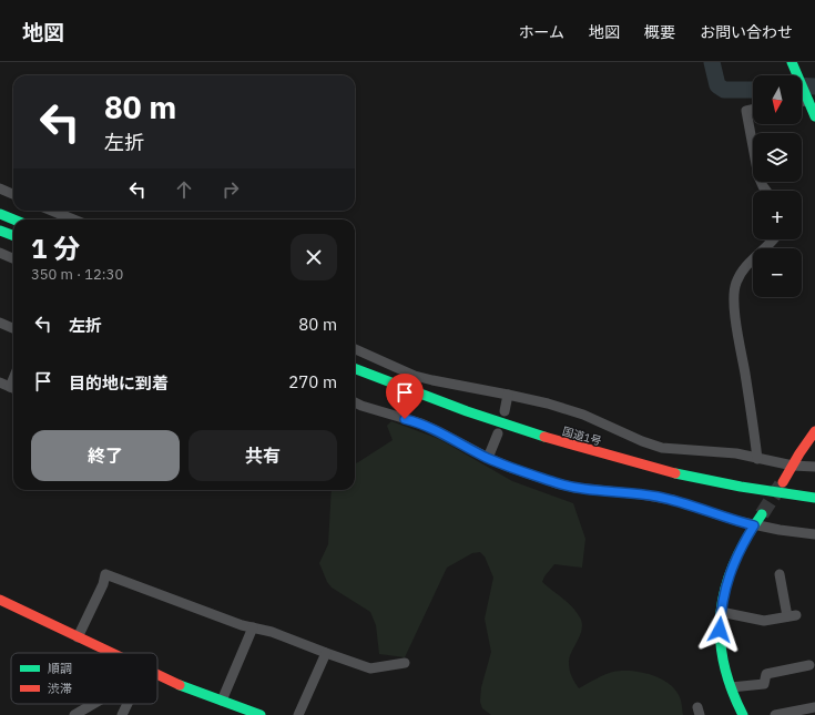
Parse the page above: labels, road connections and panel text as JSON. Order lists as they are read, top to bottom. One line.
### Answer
{"streets":{"main road":["国道1号"]},"legend":["順調","渋滞"],"north":"bottom","page":{"header":"地図","nav":["ホーム","地図","概要","お問い合わせ"],"map_buttons":["+","−"],"turn":["80 m","左折"],"heading":["1 分","350 m · 12:30"],"list":[{"name":"左折","value":"80 m"},{"name":"目的地に到着","value":"270 m"}],"buttons":["終了","共有"]}}
